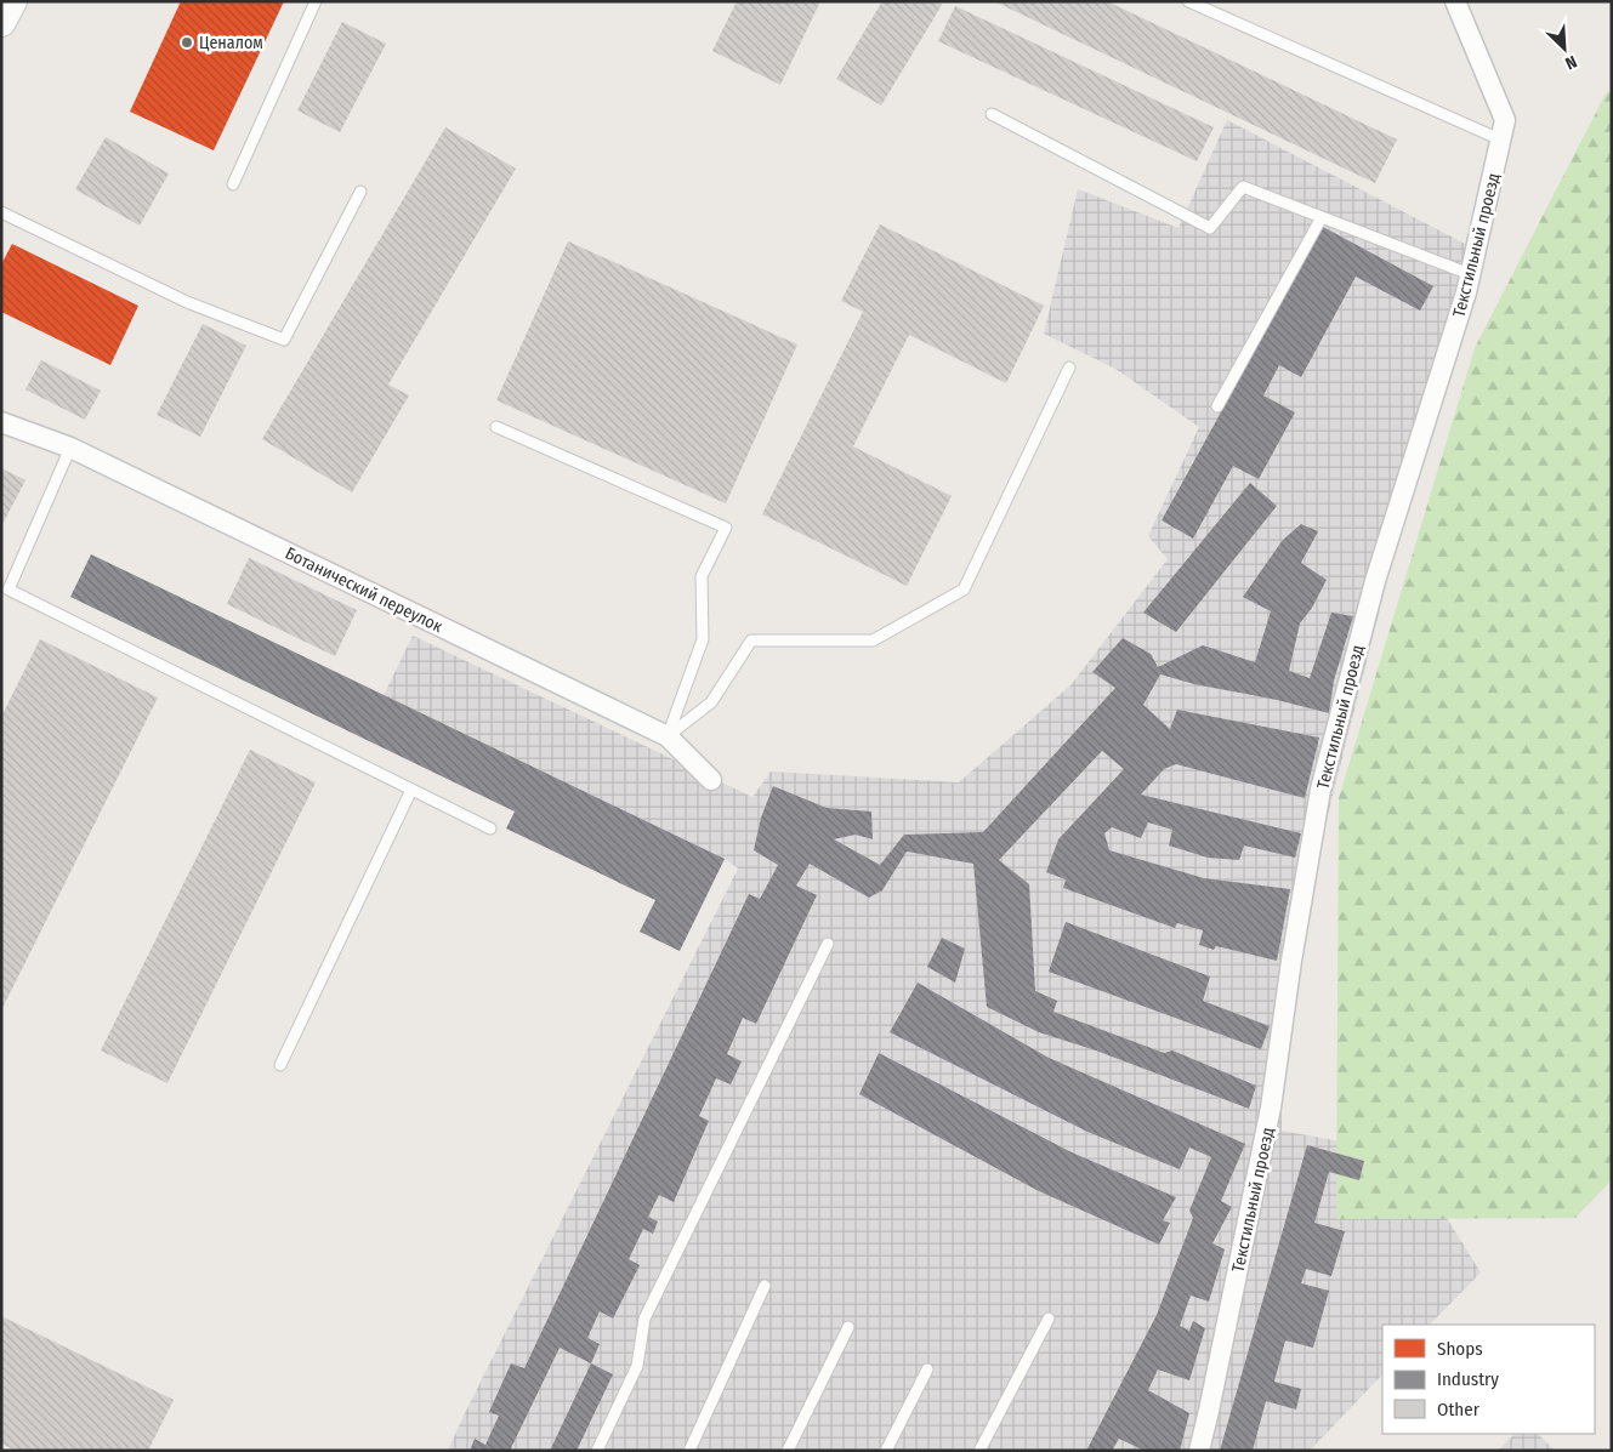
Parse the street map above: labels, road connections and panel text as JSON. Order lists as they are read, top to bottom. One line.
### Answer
{"streets":{"street":["Текстильный проезд","Ботанический переулок"]},"places":["Ценалом"],"legend":["Shops","Industry","Other"],"north":"bottom right"}
